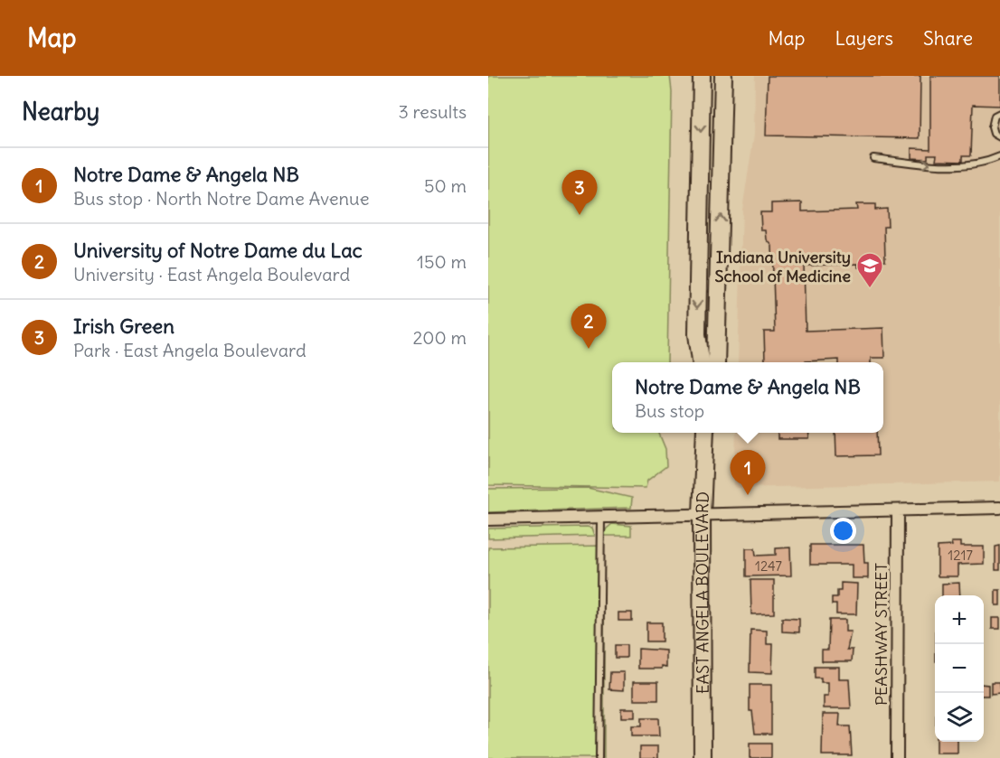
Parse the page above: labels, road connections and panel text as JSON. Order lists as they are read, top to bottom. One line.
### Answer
{"streets":{"main road":["EAST ANGELA BOULEVARD"],"street":["PEASHWAY STREET"]},"places":{"school or university":["Indiana University School of Medicine"]},"house_numbers":["1217","1247"],"page":{"header":"Map","nav":["Map","Layers","Share"],"heading":["Nearby","3 results"],"list":[{"mark":"1","name":"Notre Dame & Angela NB","note":"Bus stop · North Notre Dame Avenue","value":"50 m"},{"mark":"2","name":"University of Notre Dame du Lac","note":"University · East Angela Boulevard","value":"150 m"},{"mark":"3","name":"Irish Green","note":"Park · East Angela Boulevard","value":"200 m"}],"pins":["3","2","1"],"popup":["Notre Dame & Angela NB","Bus stop"],"map_buttons":["+","−"]}}
